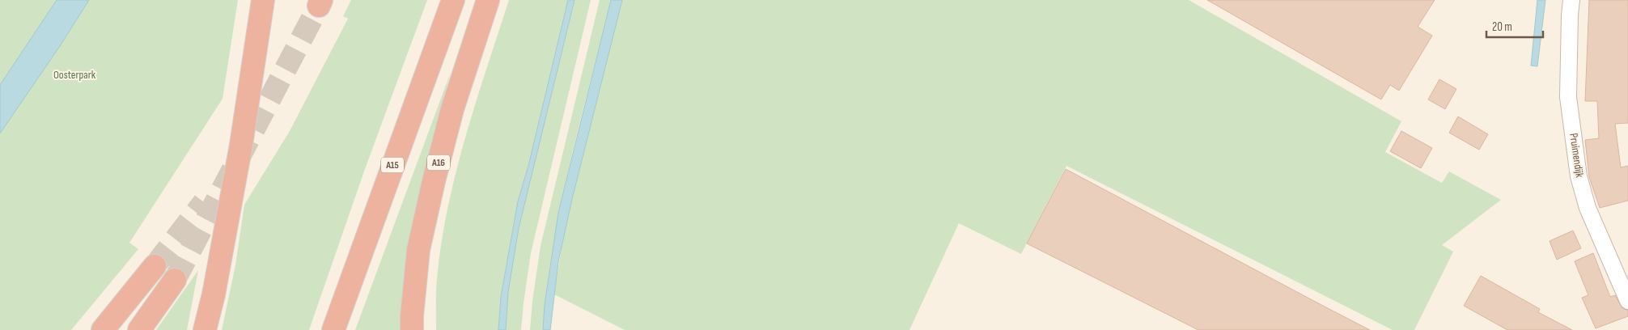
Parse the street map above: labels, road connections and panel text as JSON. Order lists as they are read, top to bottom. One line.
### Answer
{"streets":{"highway":["A16","A15"],"street":["Pruimendijk"]},"parks":["Oosterpark"],"scale_bar":"20 m"}
